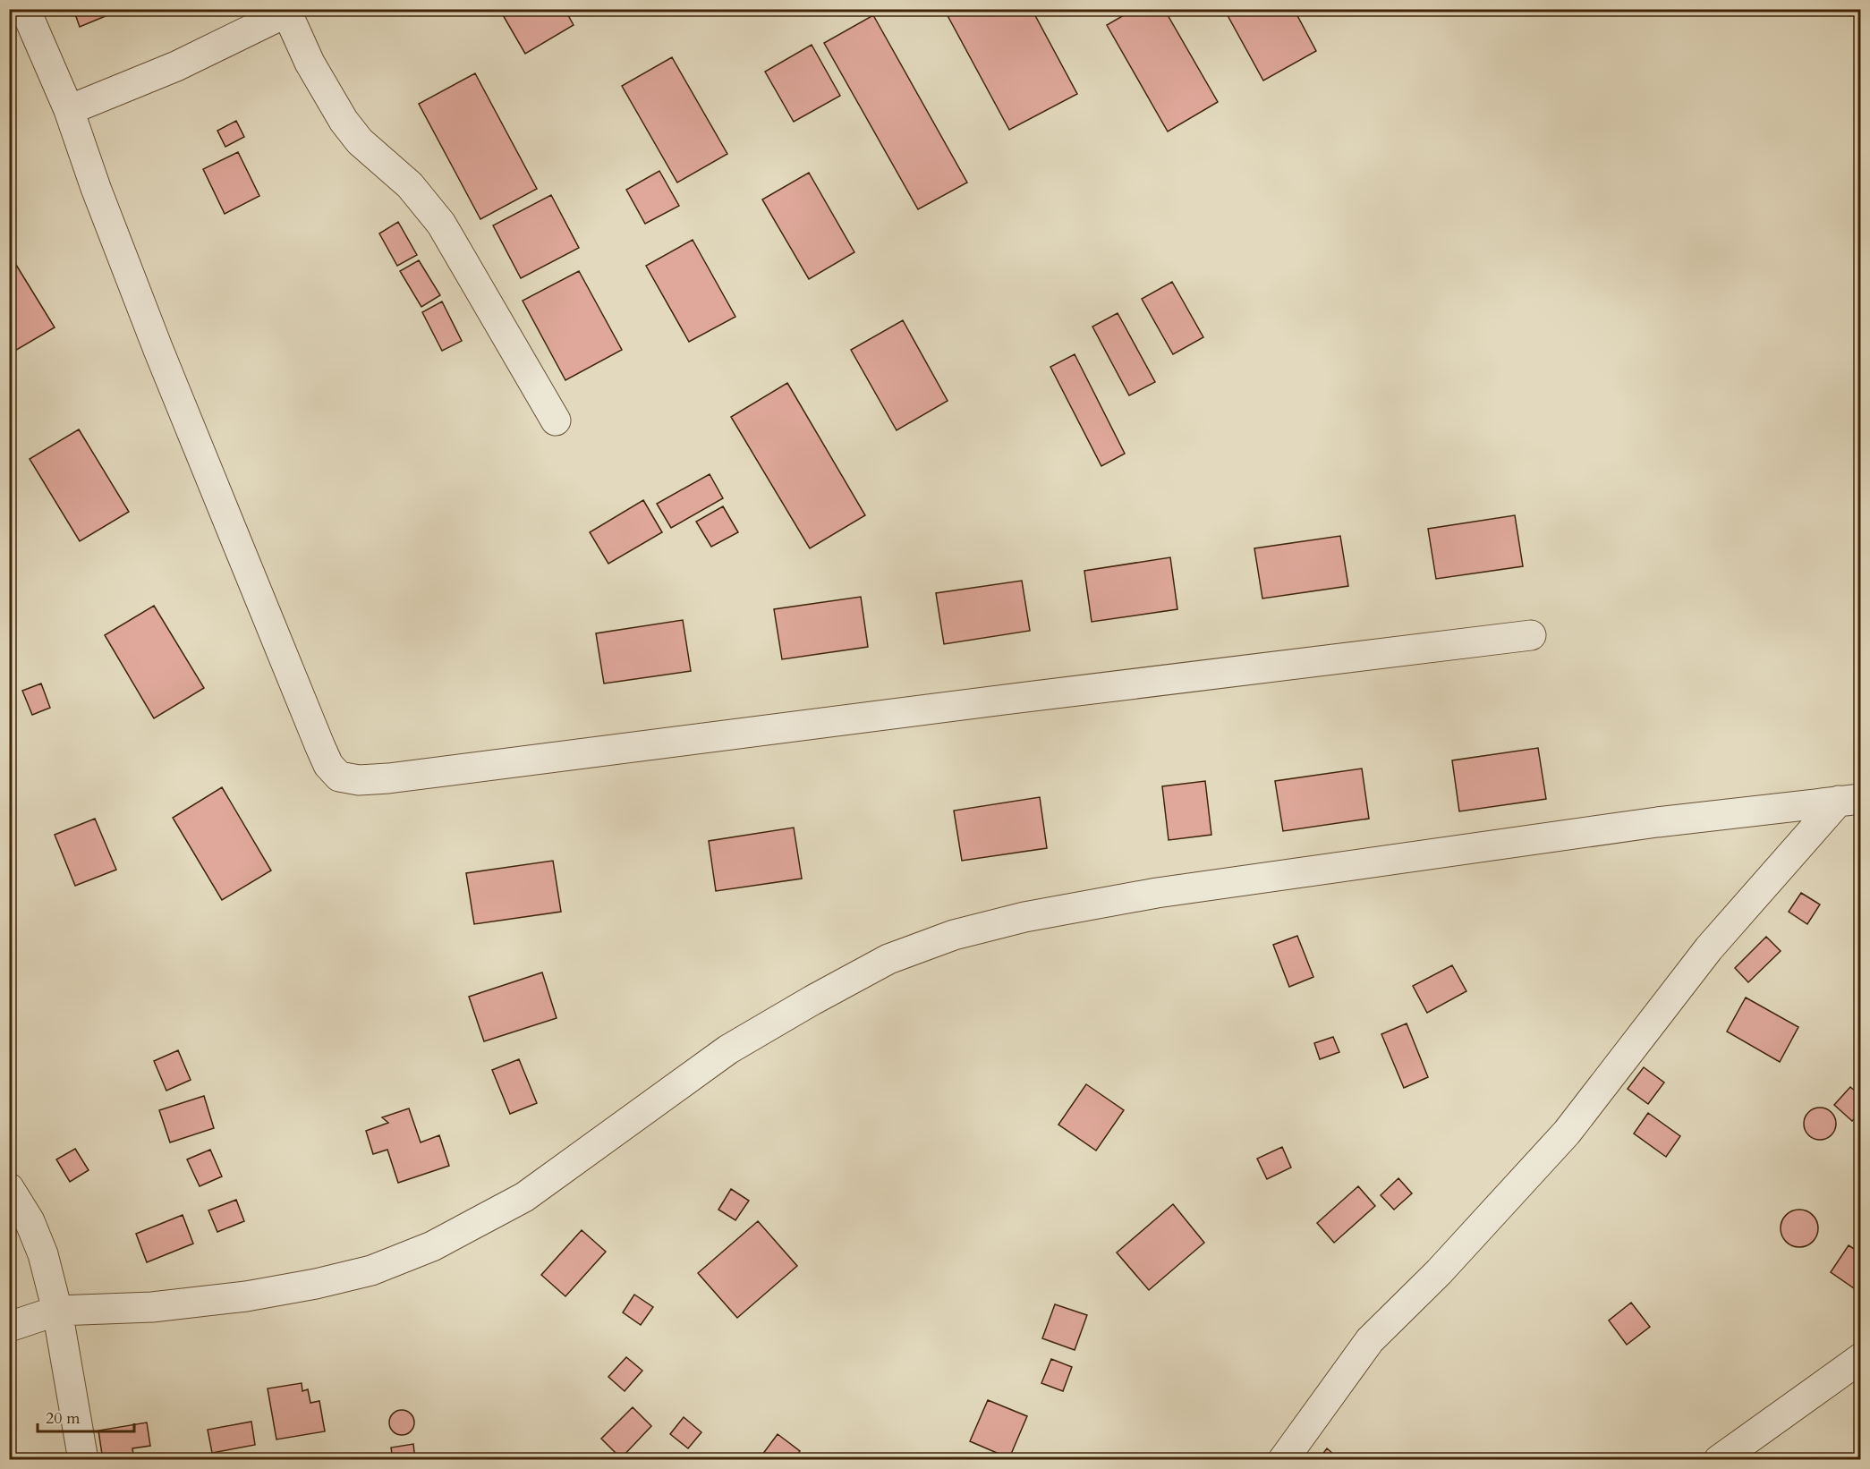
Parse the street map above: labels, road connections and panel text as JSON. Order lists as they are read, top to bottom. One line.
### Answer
{"scale_bar":"20 m"}
